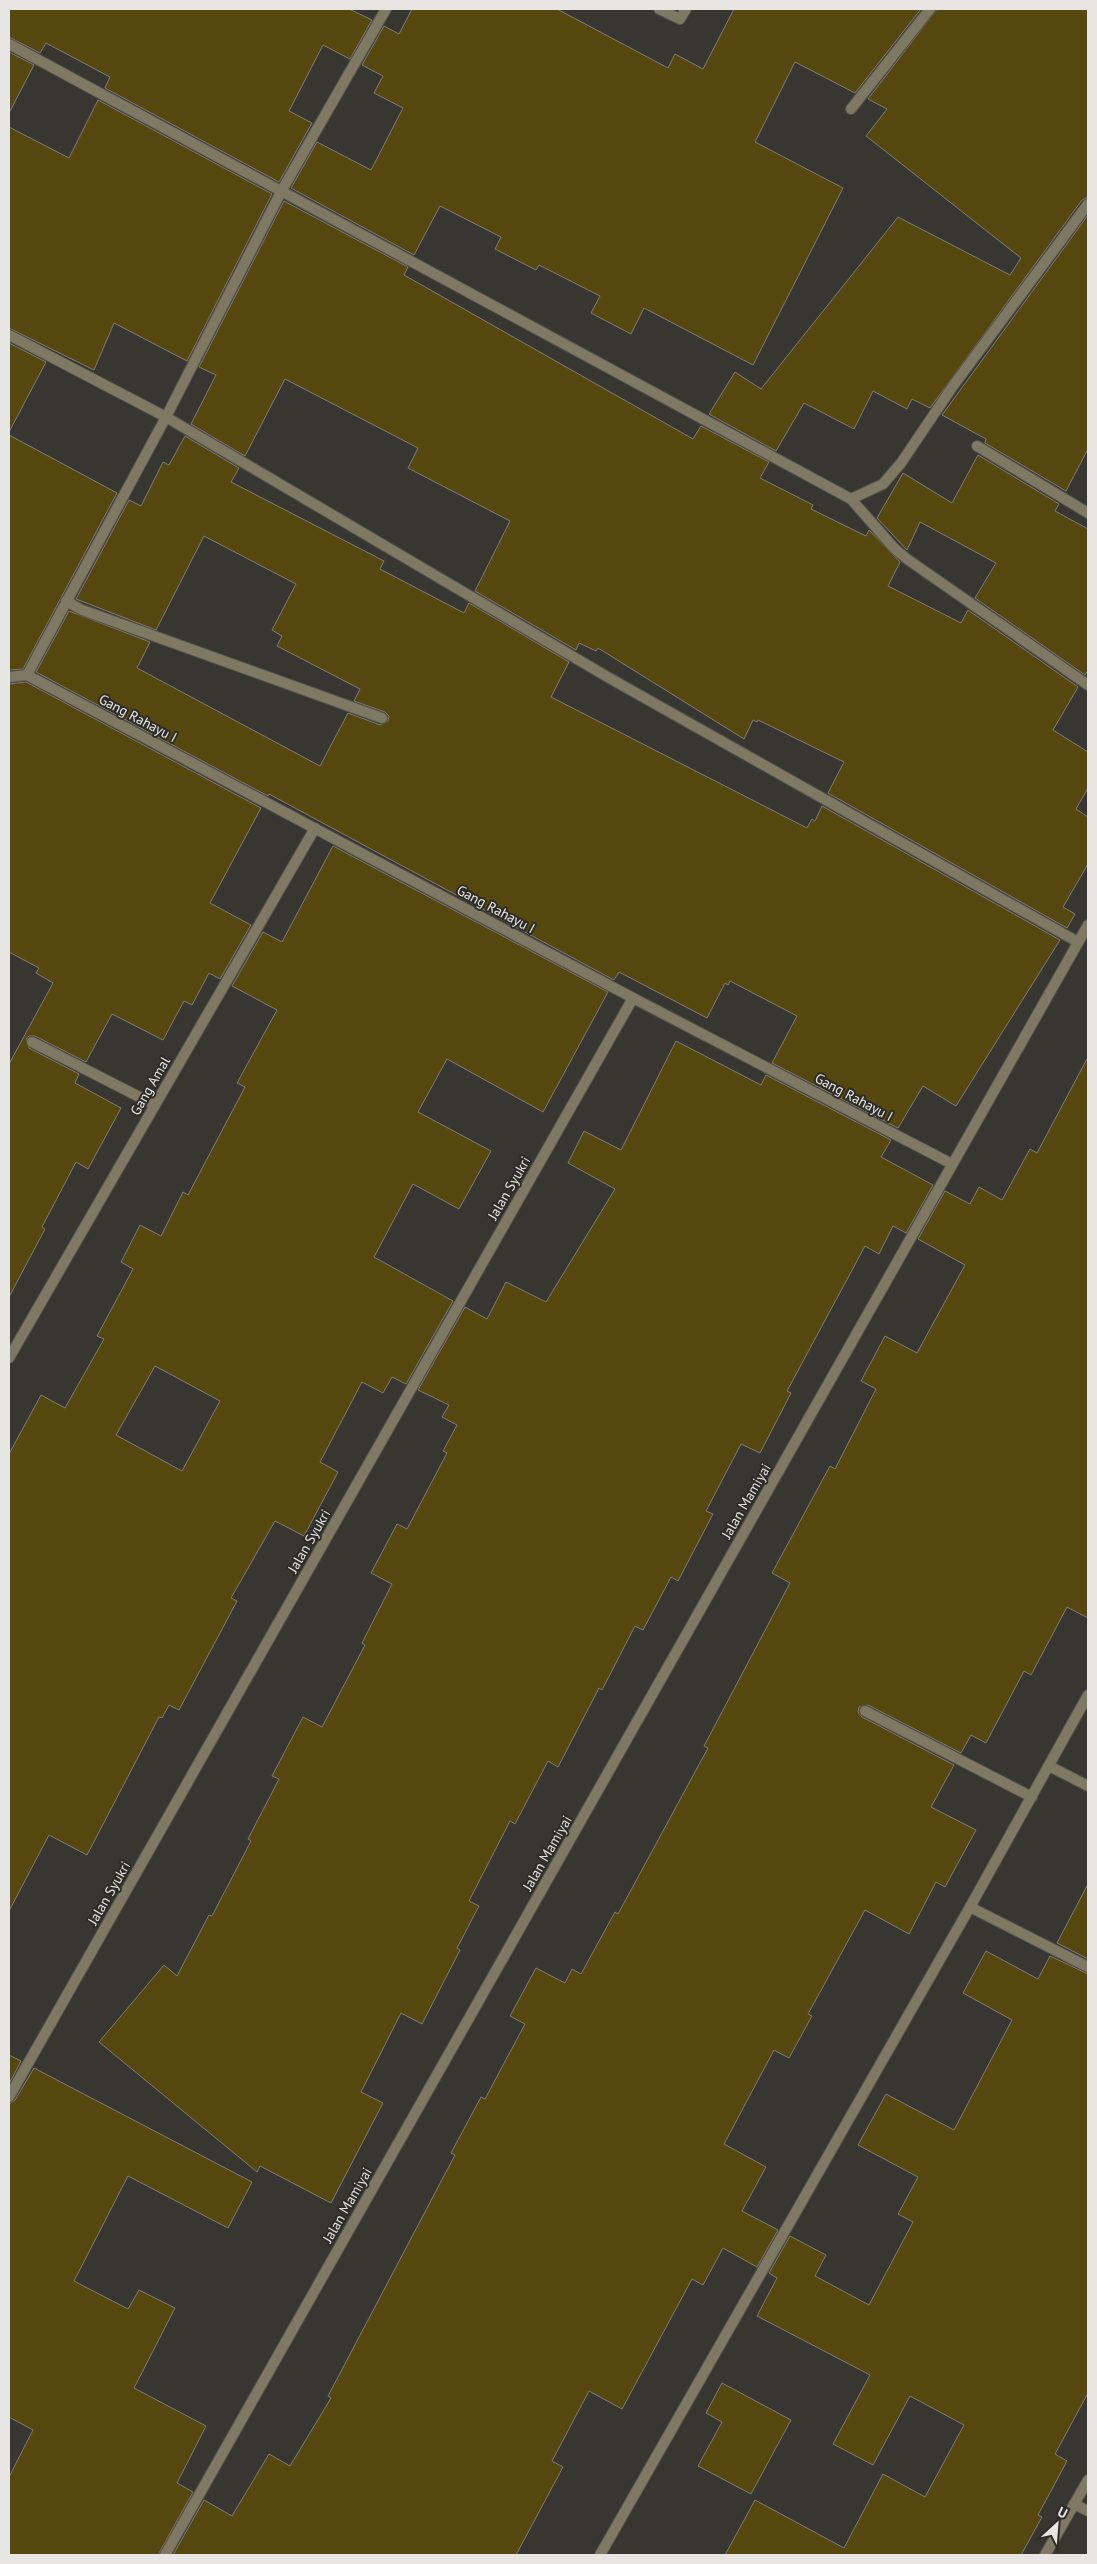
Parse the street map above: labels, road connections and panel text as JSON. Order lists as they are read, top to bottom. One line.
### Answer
{"streets":{"street":["Gang Rahayu I","Gang Amal","Jalan Syukri","Jalan Mamiyai"]},"crossings":[["Gang Rahayu I","Gang Amal"],["Gang Rahayu I","Jalan Syukri"],["Gang Rahayu I","Jalan Mamiyai"]],"north":"top right"}
